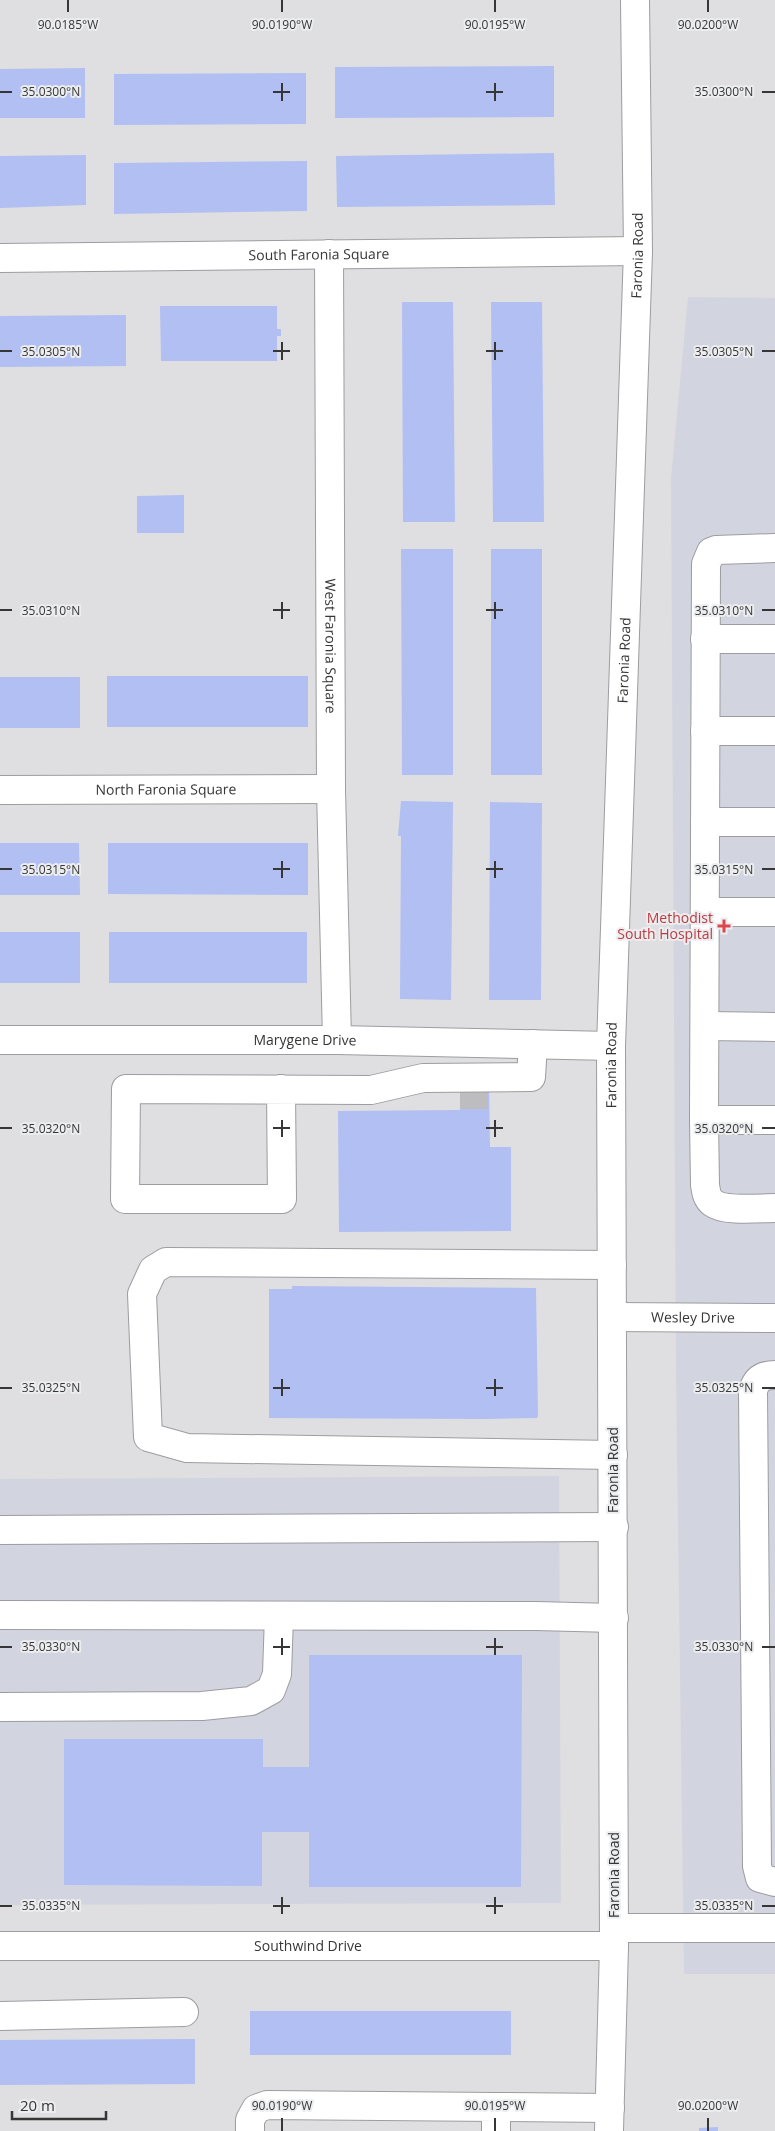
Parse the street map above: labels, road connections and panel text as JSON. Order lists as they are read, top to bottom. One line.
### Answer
{"streets":{"street":["South Faronia Square","Faronia Road","West Faronia Square","North Faronia Square","Marygene Drive","Wesley Drive","Southwind Drive"]},"crossings":[["South Faronia Square","Faronia Road"],["South Faronia Square","West Faronia Square"],["Faronia Road","Marygene Drive"],["Faronia Road","Wesley Drive"],["Faronia Road","Southwind Drive"],["West Faronia Square","North Faronia Square"],["West Faronia Square","Marygene Drive"]],"places":{"health":["Methodist South Hospital"]},"scale_bar":"20 m","coordinates":["90.0185°W","90.0190°W","90.0195°W","90.0200°W","35.0300°N","35.0305°N","35.0310°N","35.0315°N","35.0320°N","35.0325°N","35.0330°N","35.0335°N"]}
